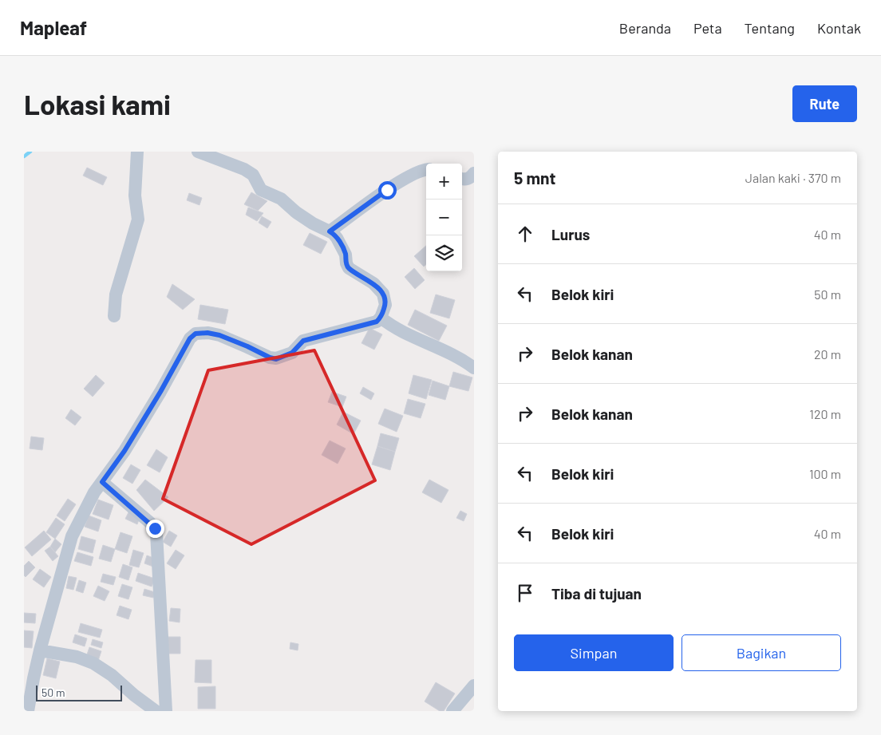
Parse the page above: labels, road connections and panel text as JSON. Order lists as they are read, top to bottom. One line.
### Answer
{"scale_bar":"50 m","page":{"header":"Mapleaf","nav":["Beranda","Peta","Tentang","Kontak"],"buttons":["Rute",["Simpan","Bagikan"]],"title":"Lokasi kami","heading":["5 mnt","Jalan kaki · 370 m"],"map_buttons":["+","−"],"list":[["Lurus","40 m"],["Belok kiri","50 m"],["Belok kanan","20 m"],["Belok kanan","120 m"],["Belok kiri","100 m"],["Belok kiri","40 m"],"Tiba di tujuan"],"scale":"50 m"}}
